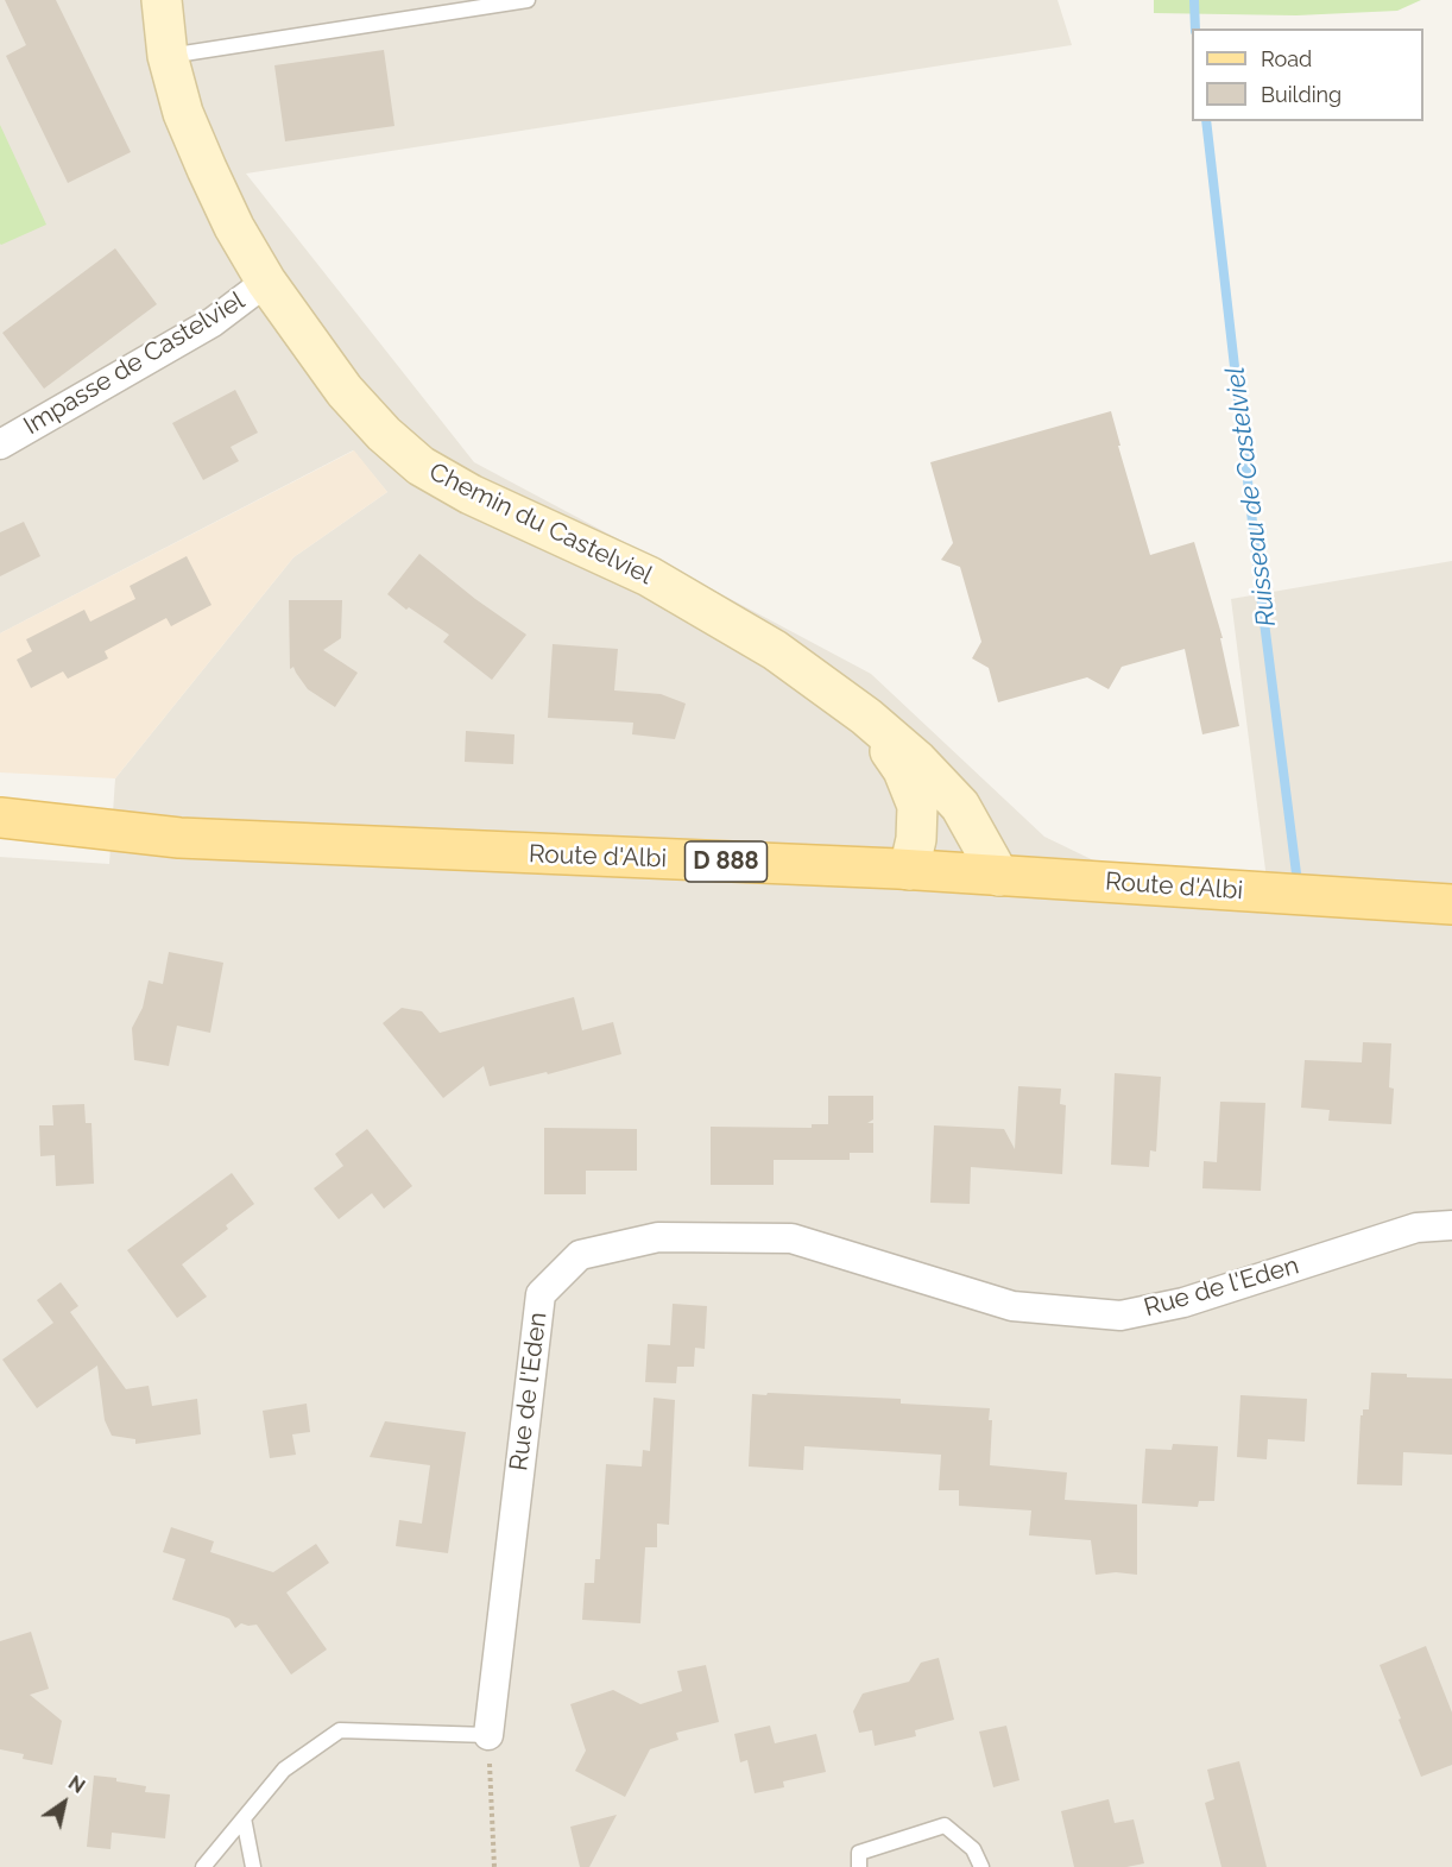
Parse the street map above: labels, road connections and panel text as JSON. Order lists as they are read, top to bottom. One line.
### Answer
{"streets":{"main road":["Route d'Albi","D 888"],"street":["Impasse de Castelviel","Chemin du Castelviel","Rue de l'Eden"]},"crossings":[["Impasse de Castelviel","Chemin du Castelviel"],["Chemin du Castelviel","Route d'Albi"]],"water":["Ruisseau de Castelviel"],"legend":["Road","Building"],"north":"top right"}
